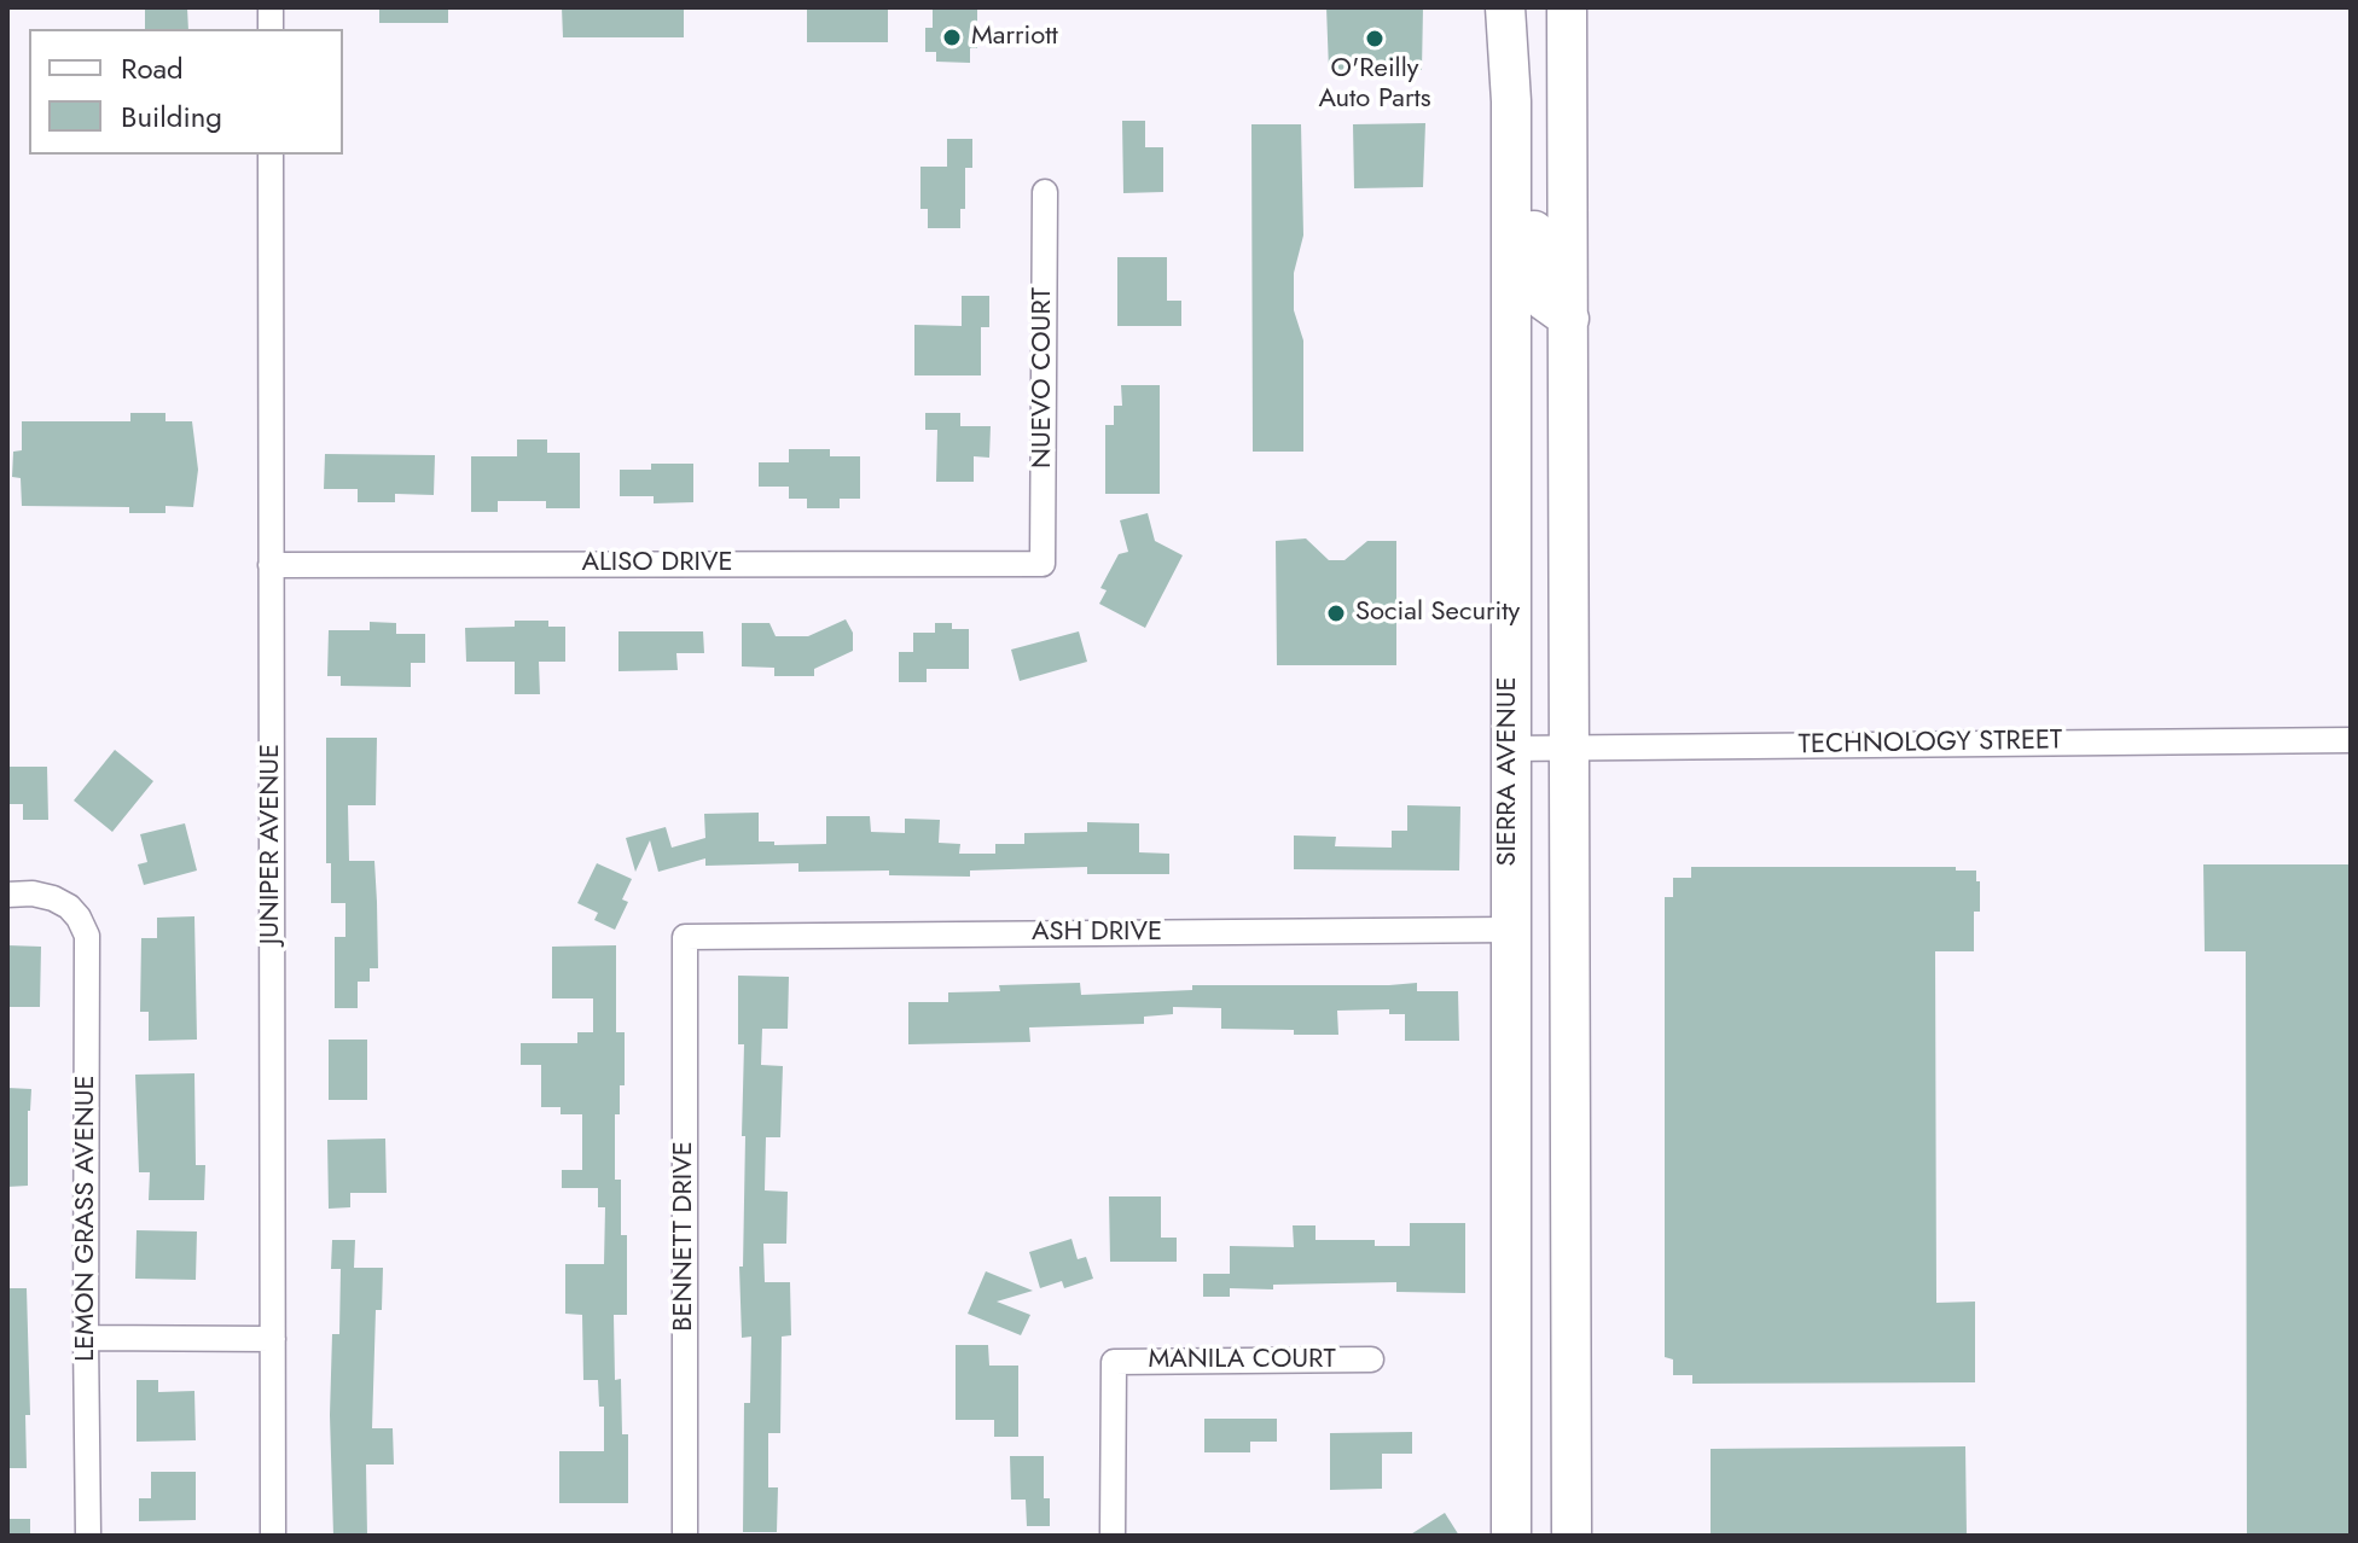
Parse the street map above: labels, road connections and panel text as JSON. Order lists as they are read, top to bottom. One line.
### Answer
{"streets":{"main road":["SIERRA AVENUE"],"street":["NUEVO COURT","ALISO DRIVE","TECHNOLOGY STREET","JUNIPER AVENUE","ASH DRIVE","LEMON GRASS AVENUE","BENNETT DRIVE","MANILA COURT"]},"crossings":[["NUEVO COURT","ALISO DRIVE"],["ALISO DRIVE","JUNIPER AVENUE"],["TECHNOLOGY STREET","SIERRA AVENUE"],["SIERRA AVENUE","ASH DRIVE"],["ASH DRIVE","BENNETT DRIVE"]],"places":["Marriott","O'Reilly Auto Parts","Social Security"],"legend":["Road","Building"]}
